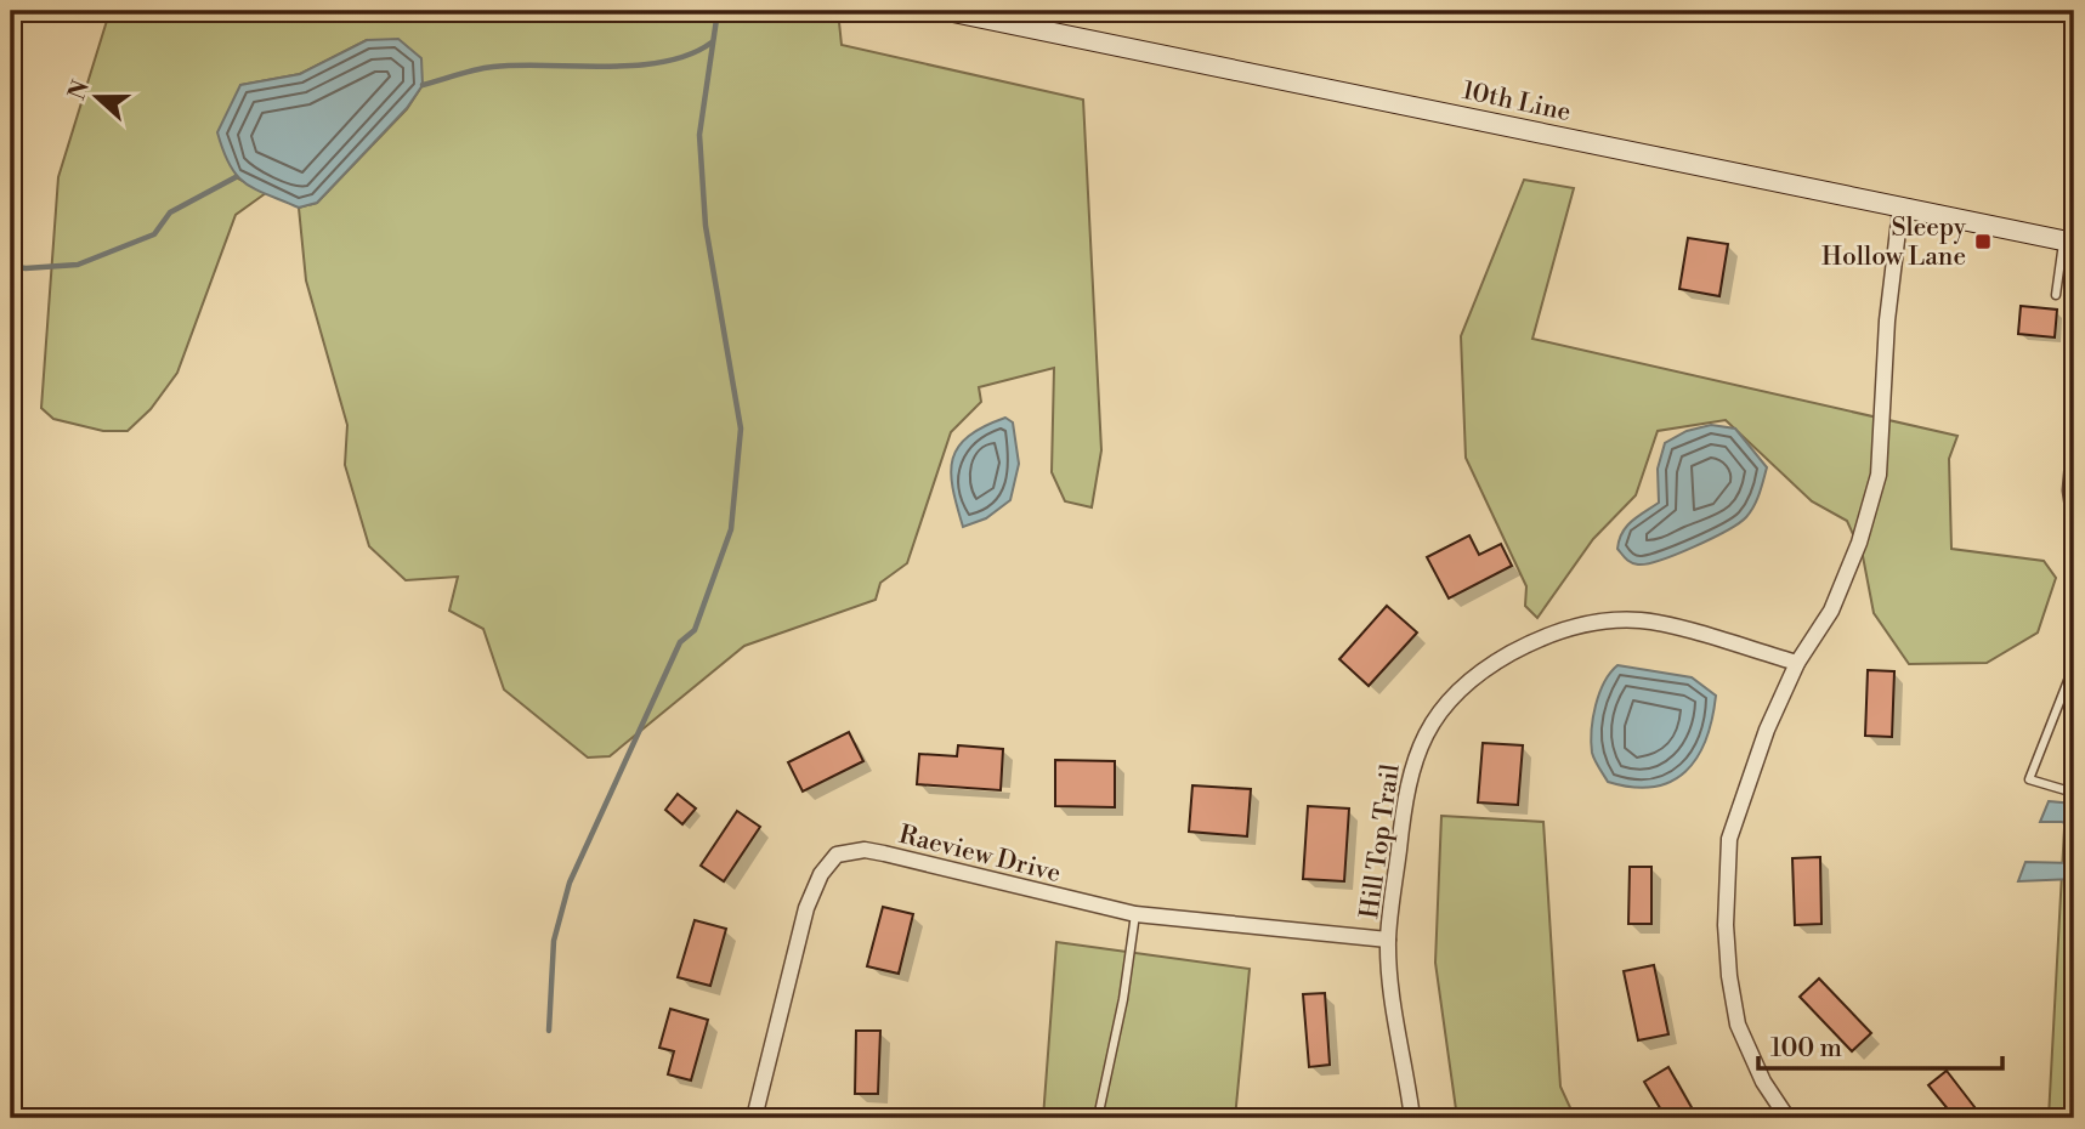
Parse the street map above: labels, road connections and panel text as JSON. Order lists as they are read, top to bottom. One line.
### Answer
{"streets":{"main road":["10th Line"],"street":["Hill Top Trail","Raeview Drive"]},"crossings":[["Hill Top Trail","Raeview Drive"]],"places":{"transit":["Sleepy Hollow Lane"]},"scale_bar":"100 m","north":"left"}
